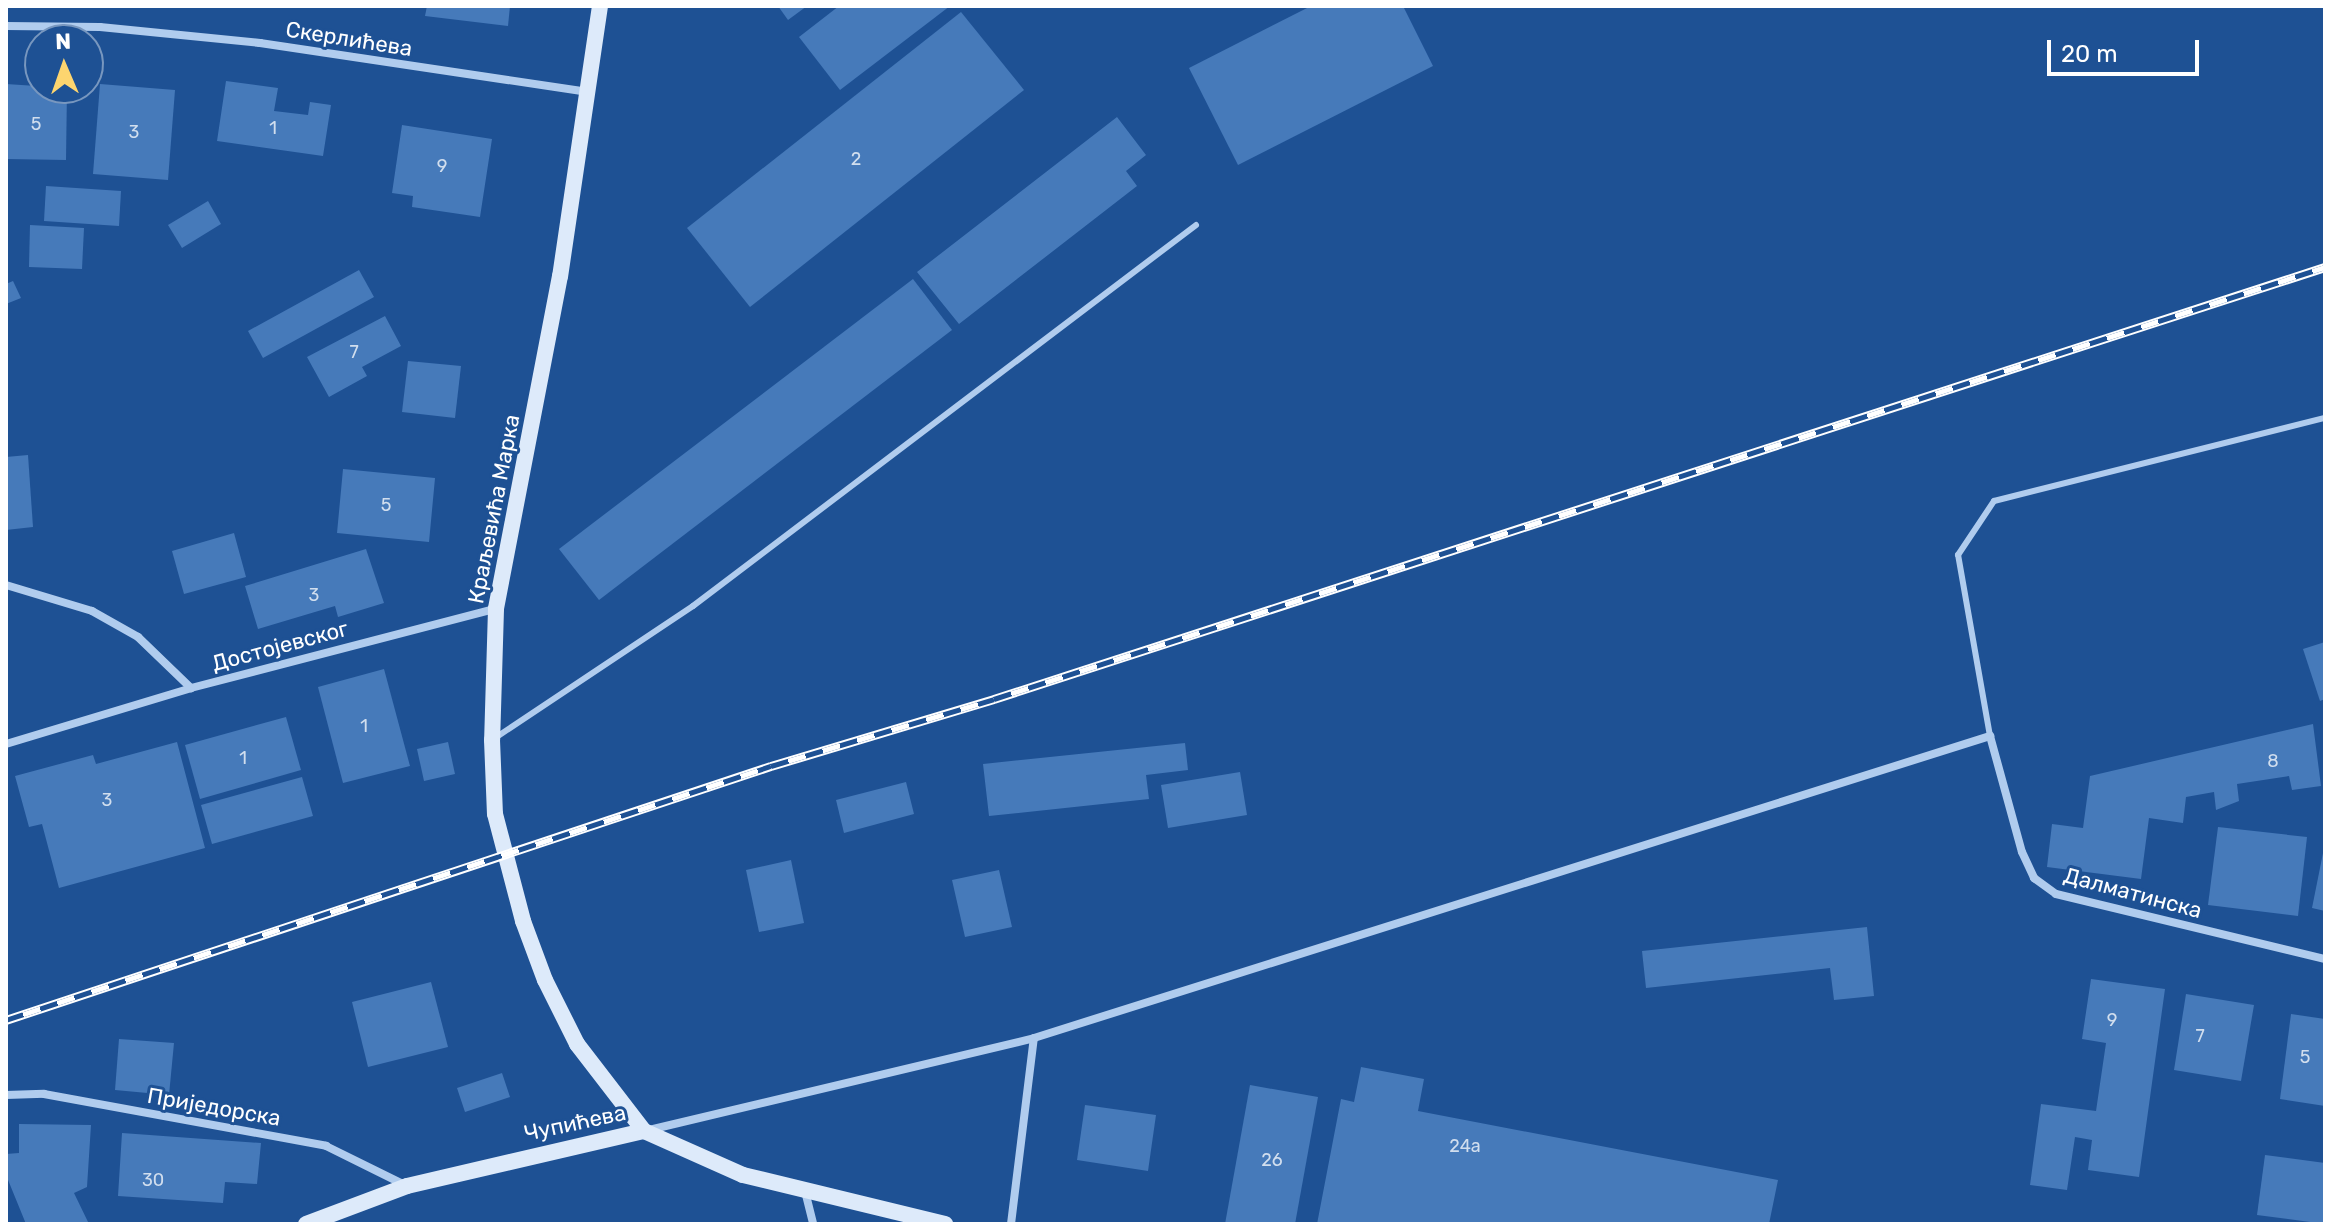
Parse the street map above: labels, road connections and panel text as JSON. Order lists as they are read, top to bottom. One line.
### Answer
{"streets":{"street":["Скерлићева","Краљевића Марка","Достојевског","Далматинска","Приједорска","Чупићева"]},"crossings":[["Скерлићева","Краљевића Марка"],["Краљевића Марка","Достојевског"],["Краљевића Марка","Чупићева"],["Приједорска","Чупићева"]],"house_numbers":["5","1","3","2","9","7","5","3","1","1","8","3","9","7","5","24a","26","30"],"scale_bar":"20 m","north":"top"}
